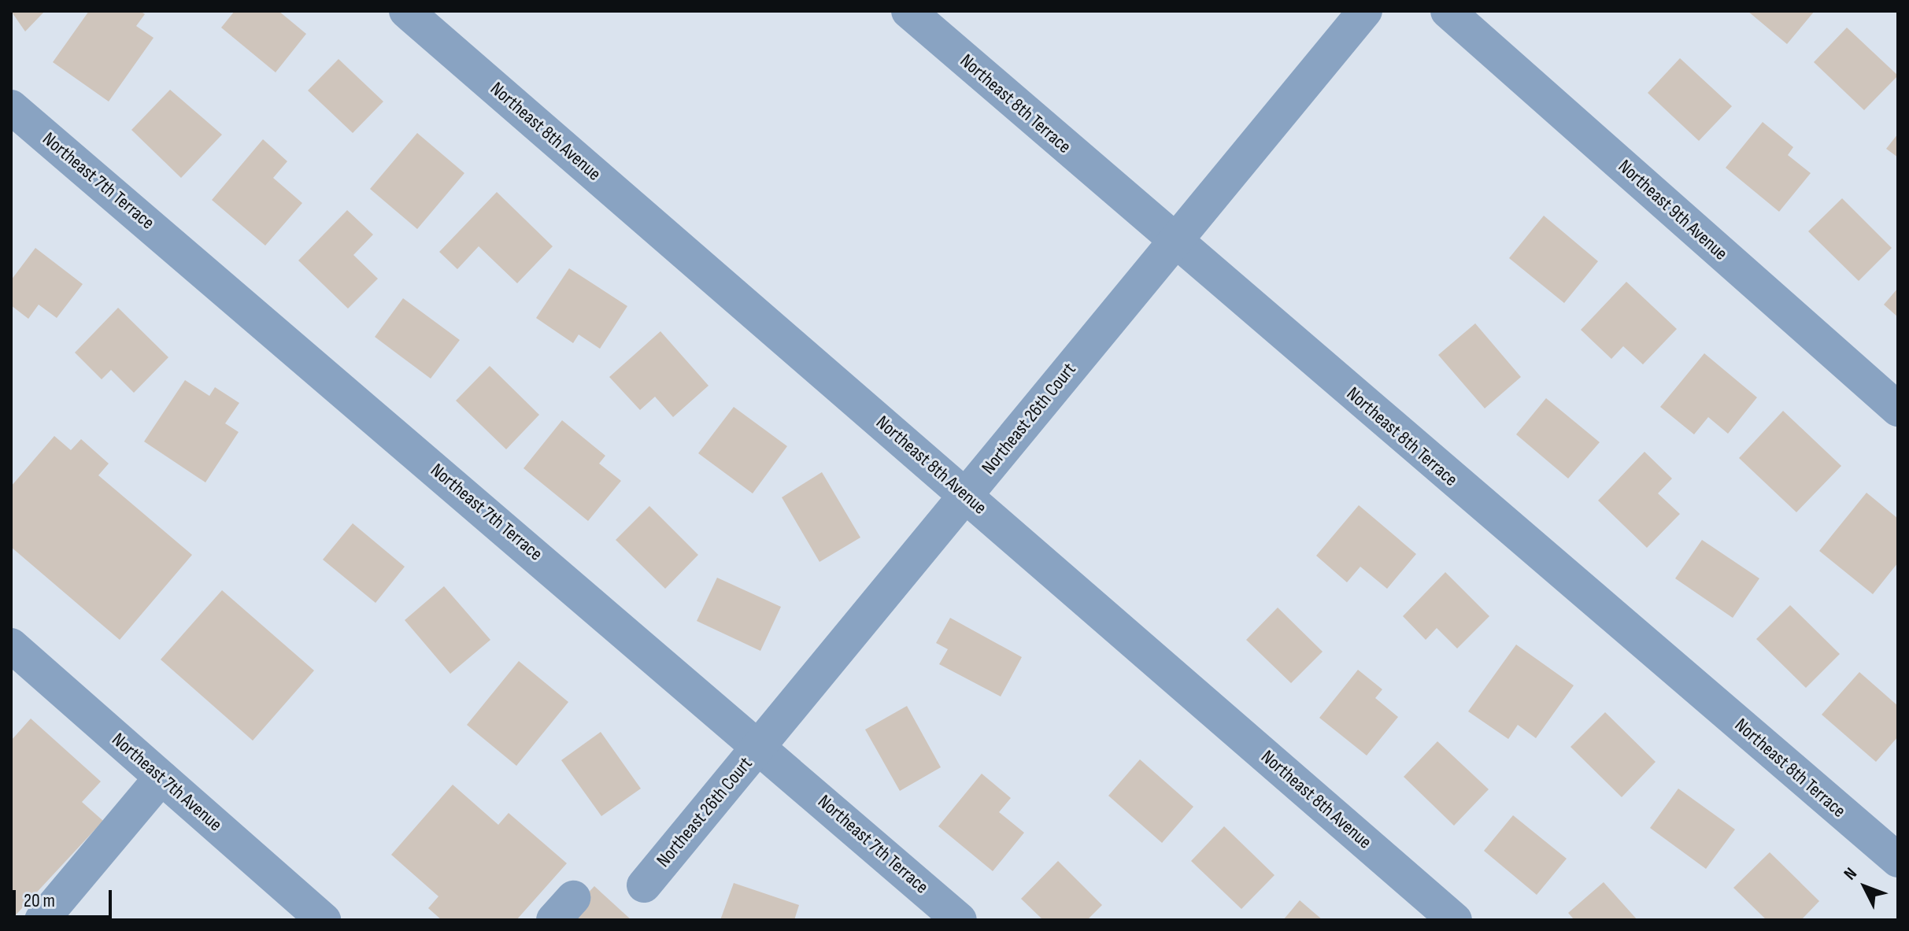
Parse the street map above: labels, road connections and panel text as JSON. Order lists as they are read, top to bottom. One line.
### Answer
{"streets":{"street":["Northeast 8th Terrace","Northeast 8th Avenue","Northeast 7th Terrace","Northeast 9th Avenue","Northeast 26th Court","Northeast 7th Avenue"]},"crossings":[["Northeast 8th Terrace","Northeast 26th Court"],["Northeast 8th Avenue","Northeast 26th Court"],["Northeast 7th Terrace","Northeast 26th Court"]],"scale_bar":"20 m","north":"top left"}
